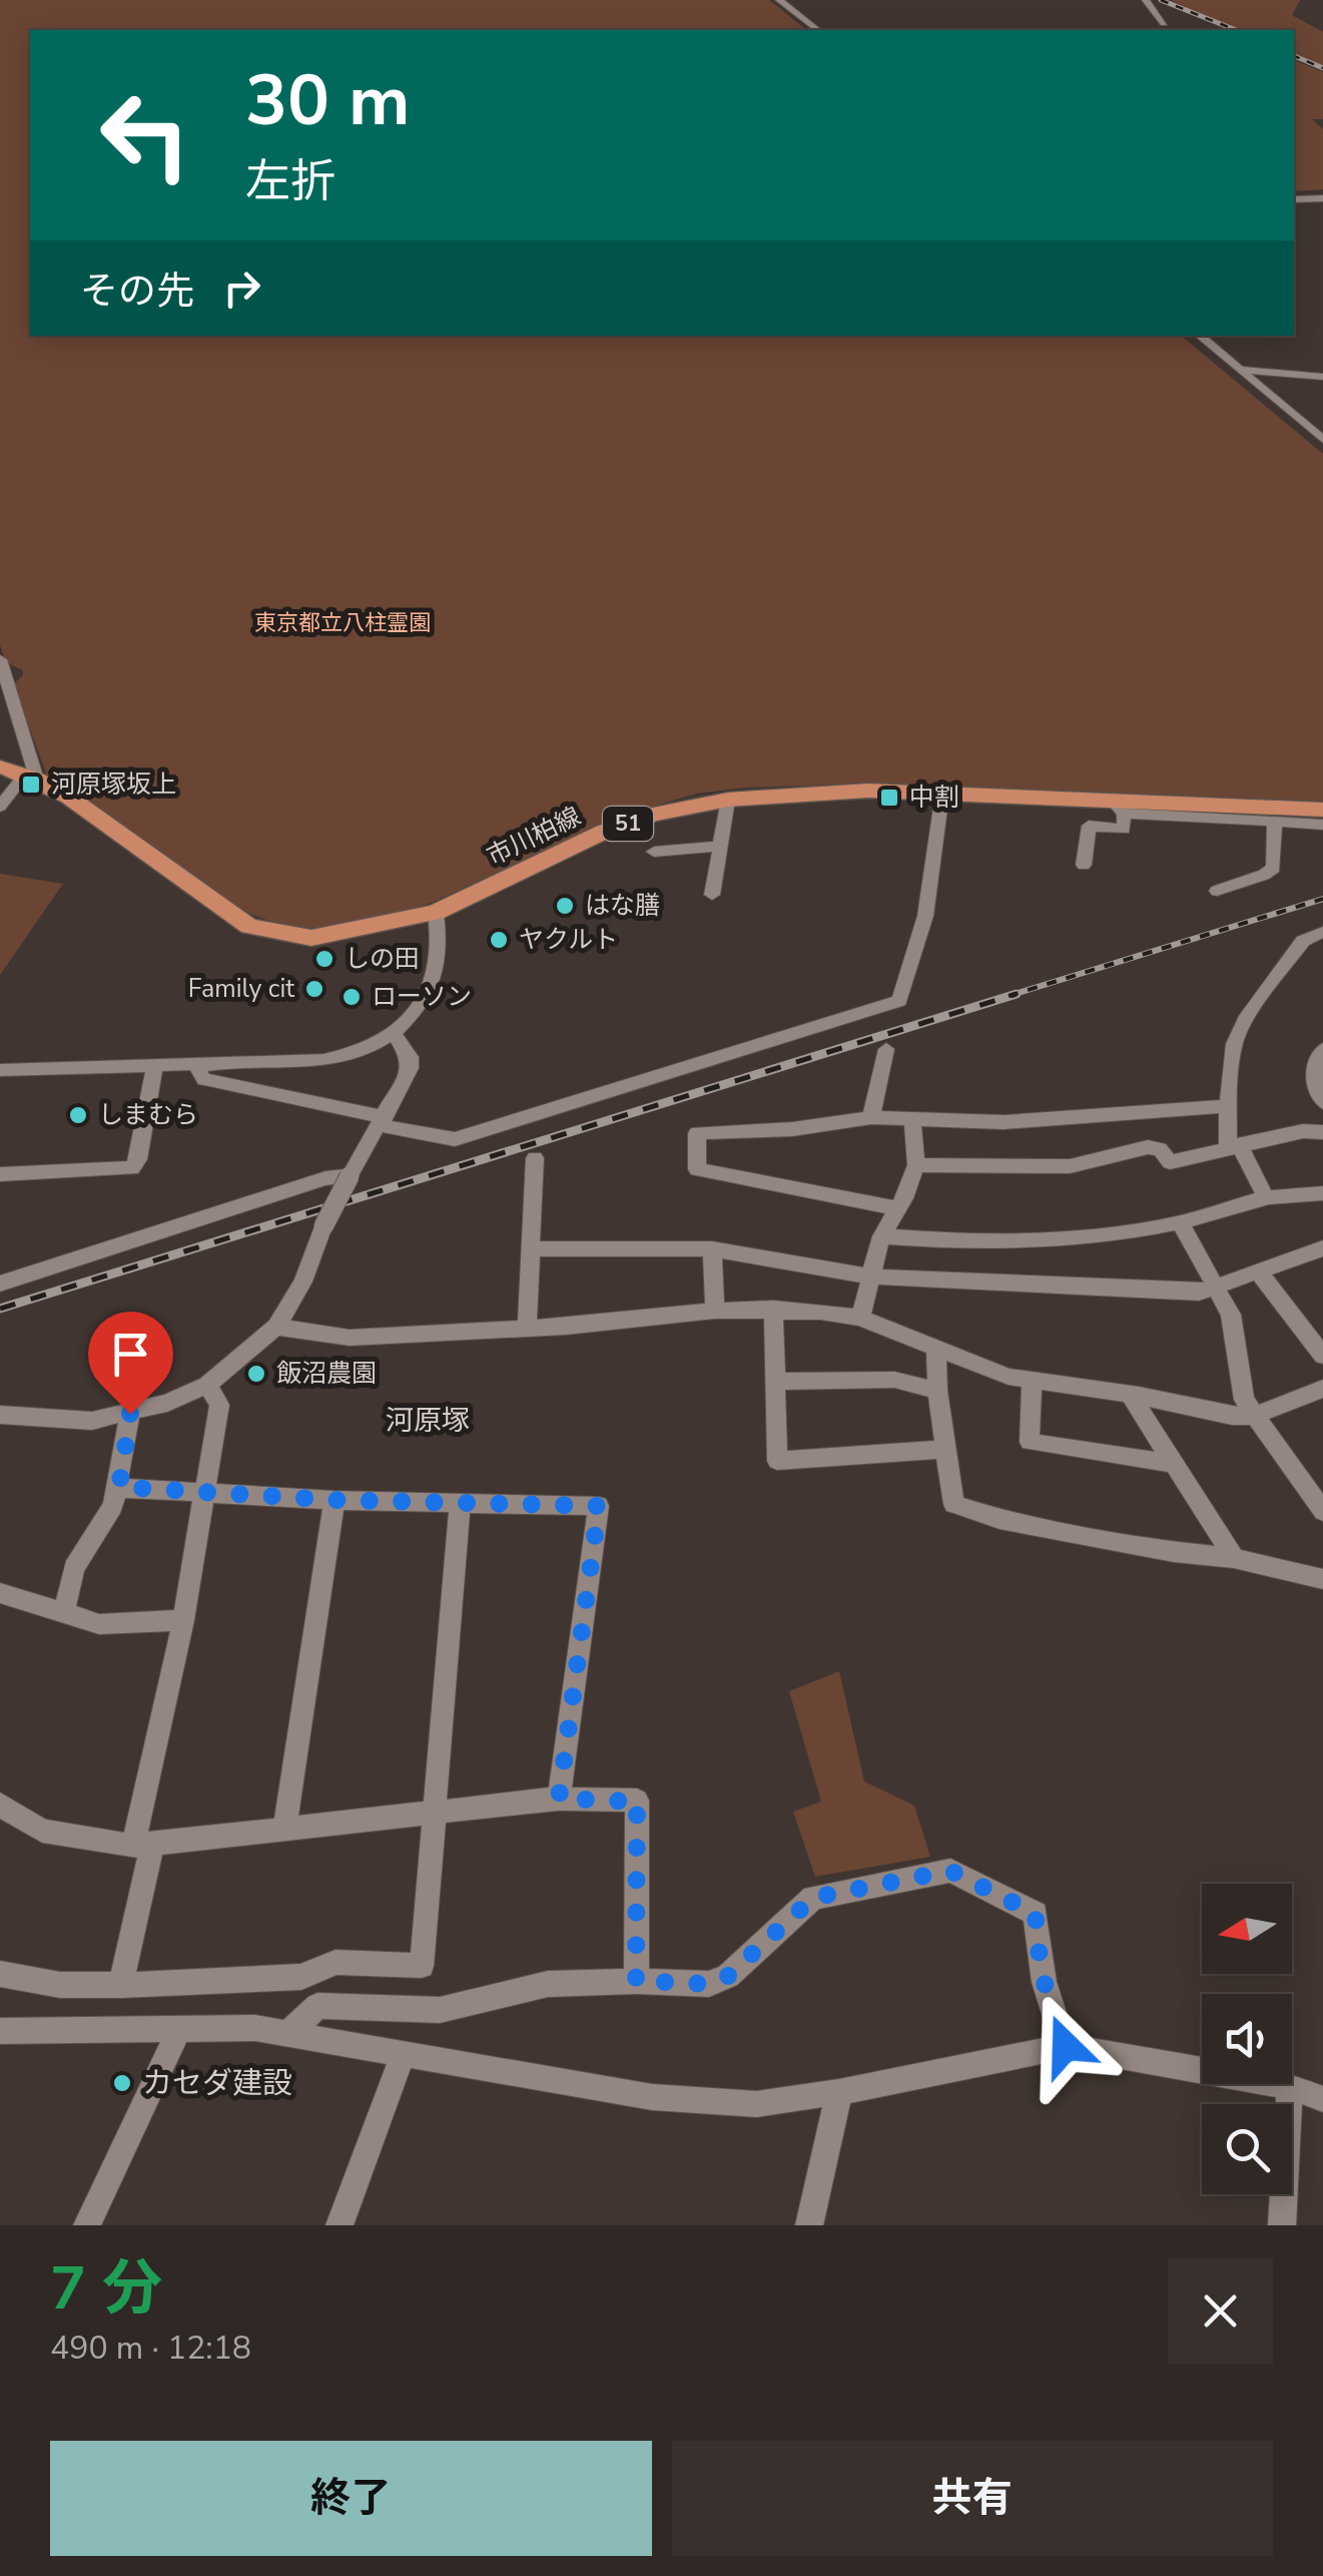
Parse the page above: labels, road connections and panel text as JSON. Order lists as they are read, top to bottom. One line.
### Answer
{"streets":{"main road":["51","市川柏線"]},"districts":["河原塚"],"parks":["東京都立八柱霊園"],"places":{"transit":["河原塚坂上","中割"],"other":["はな膳","ヤクルト","しの田","Family cit","ローソン","しまむら","飯沼農園","カセダ建設"]},"north":"left","page":{"turn":["30 m","左折"],"then":"その先","heading":["7 分","490 m · 12:18"],"buttons":["終了","共有"]}}
